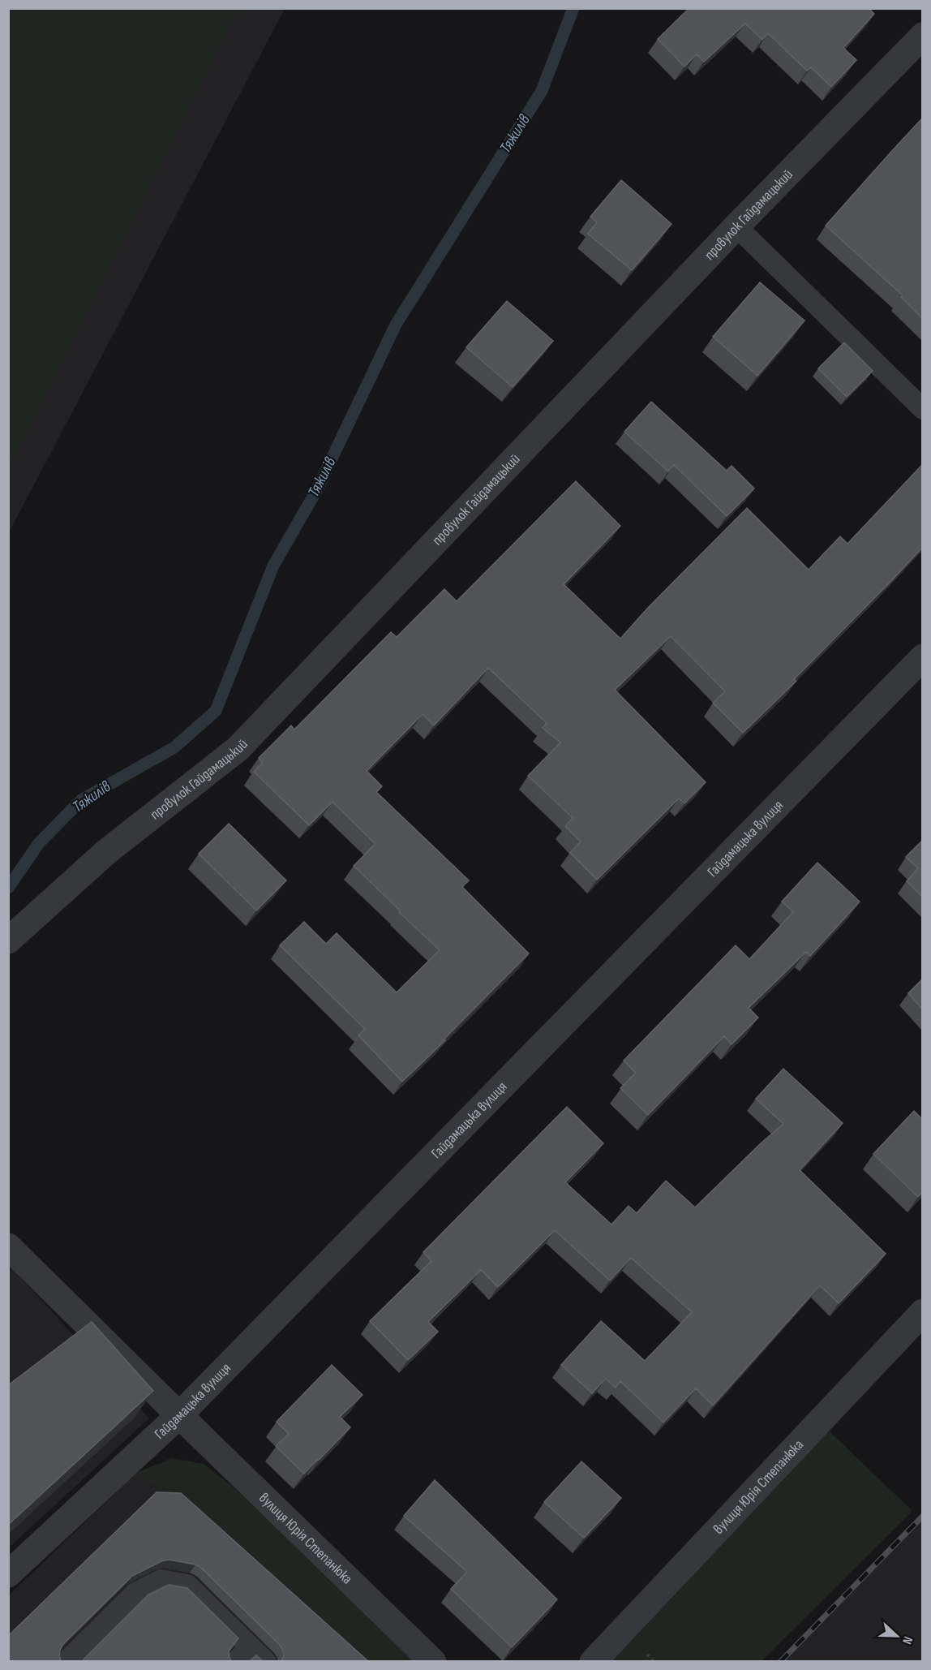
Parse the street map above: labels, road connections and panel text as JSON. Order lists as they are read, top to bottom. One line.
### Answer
{"streets":{"street":["провулок Гайдамацький","Гайдамацька вулиця","вулиця Юрія Степанюка"]},"crossings":[["Гайдамацька вулиця","вулиця Юрія Степанюка"]],"water":["Тяжилів"],"north":"right"}
